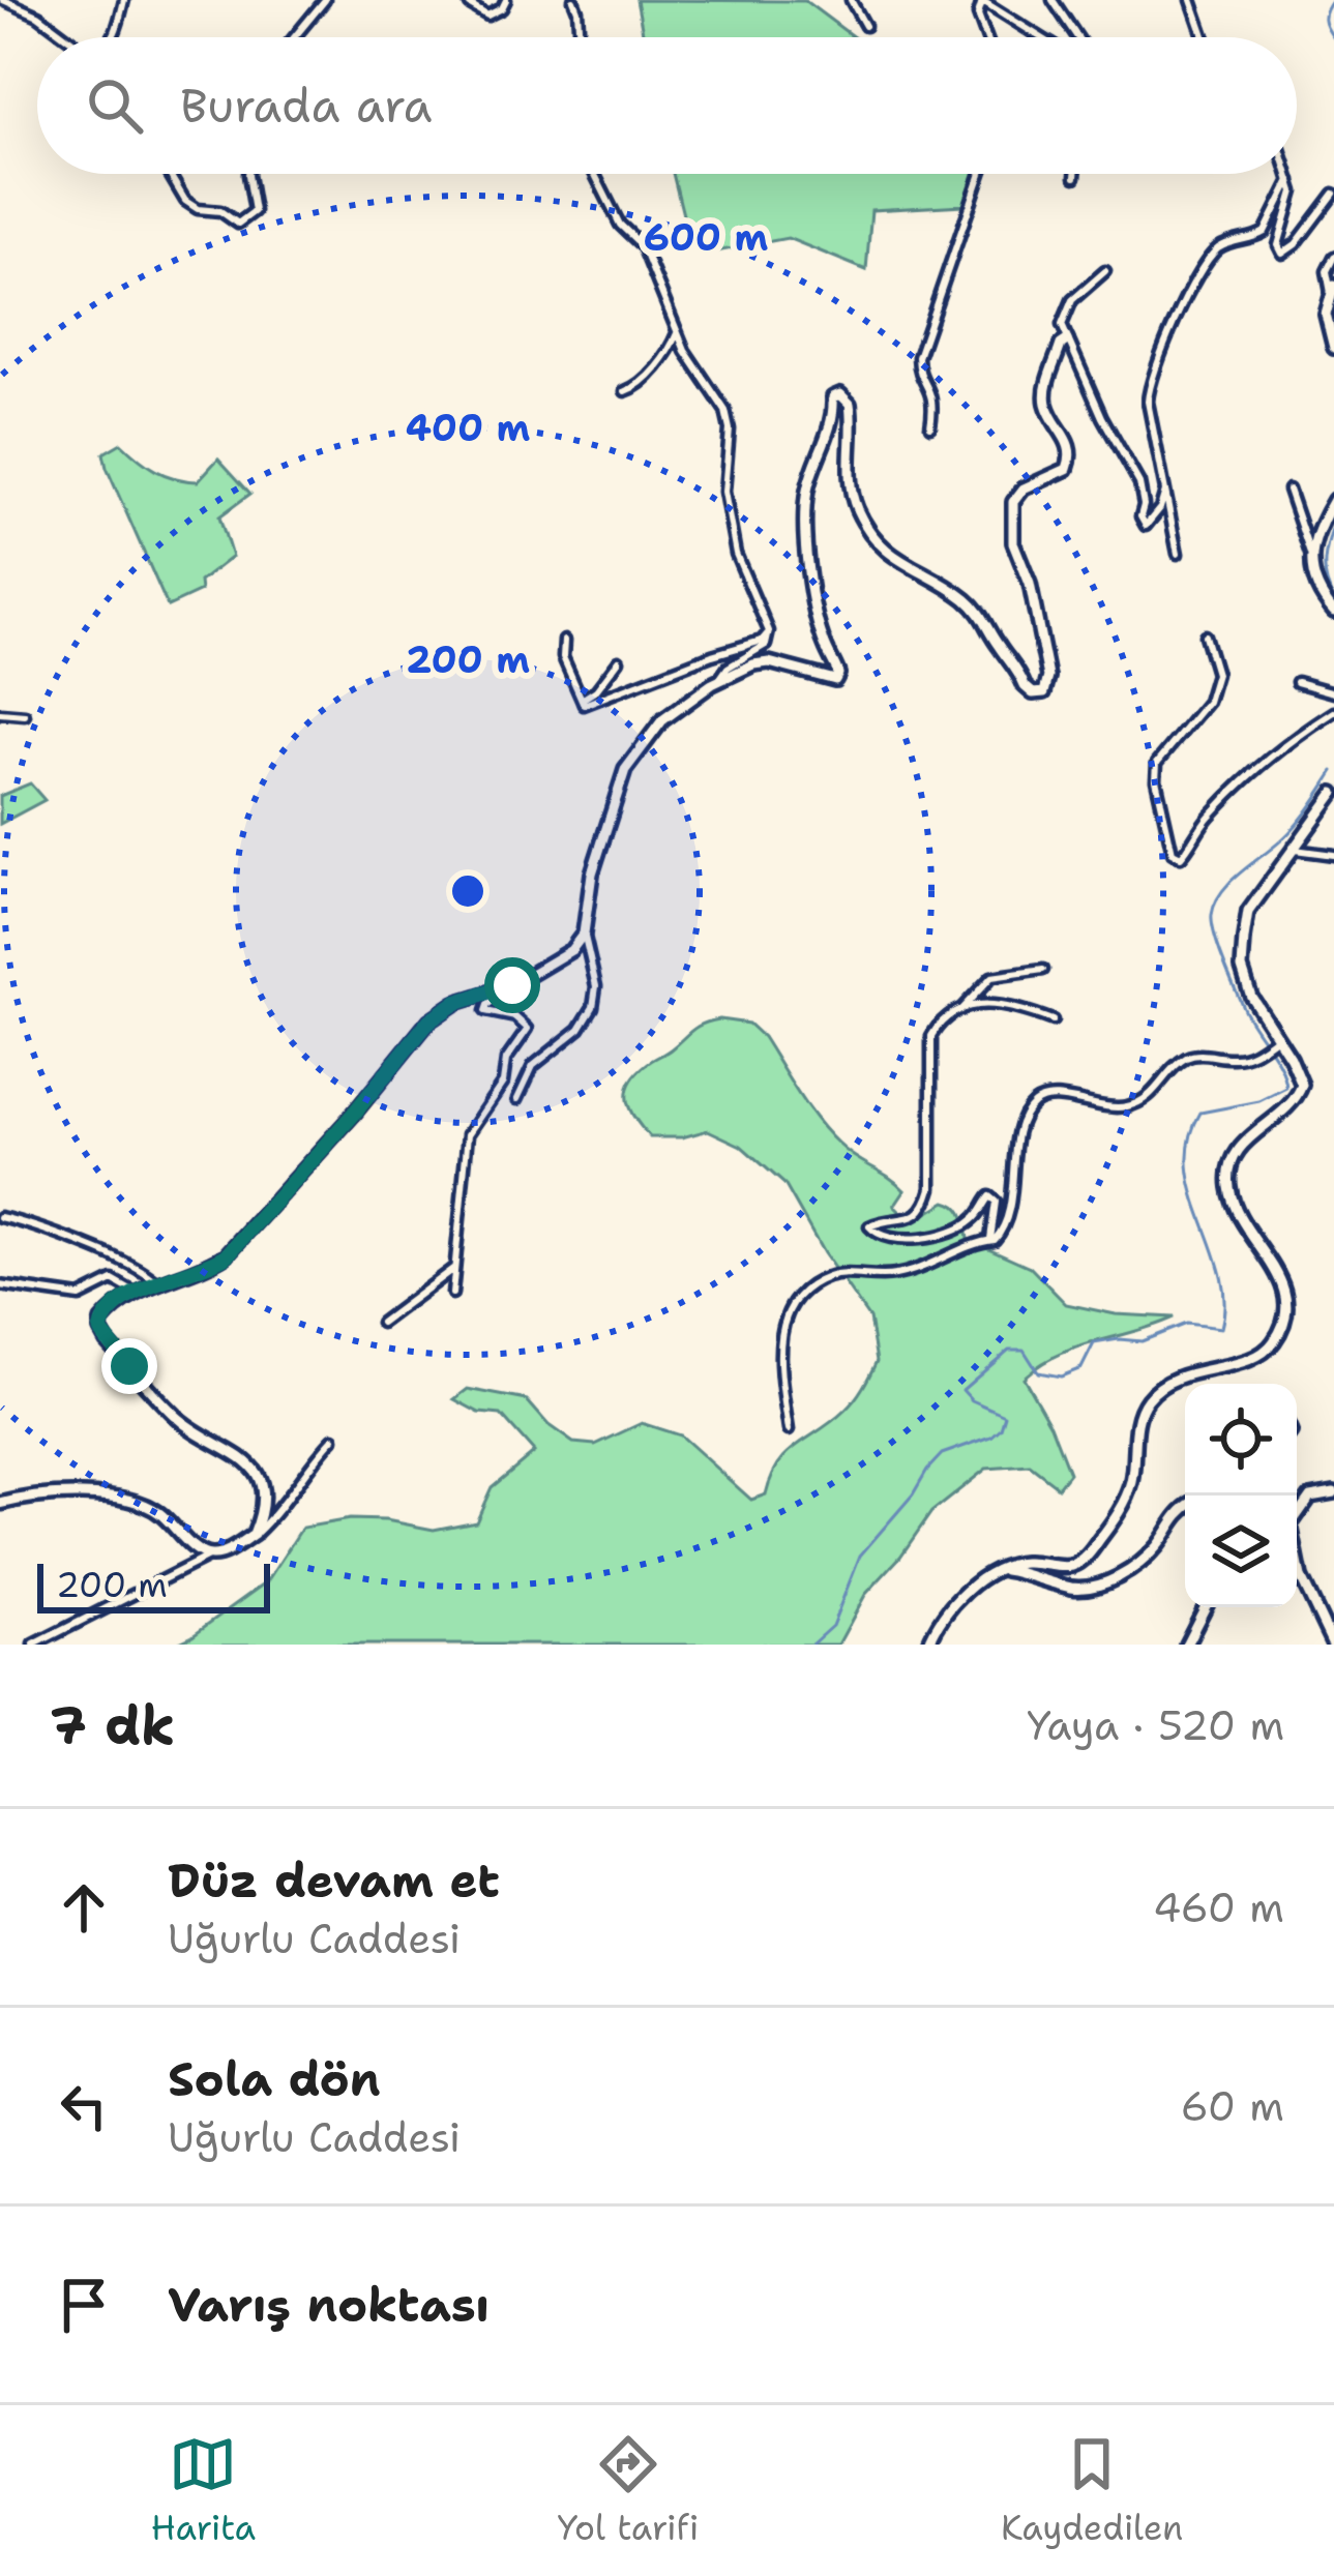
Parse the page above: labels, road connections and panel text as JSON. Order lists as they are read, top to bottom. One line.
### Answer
{"scale_bar":"200 m","page":{"search":"Burada ara","scale":"200 m","heading":["7 dk","Yaya · 520 m"],"list":[["Düz devam et","Uğurlu Caddesi","460 m"],["Sola dön","Uğurlu Caddesi","60 m"],"Varış noktası"],"nav":["Harita","Yol tarifi","Kaydedilen"]},"rings":["600 m","400 m","200 m"]}
